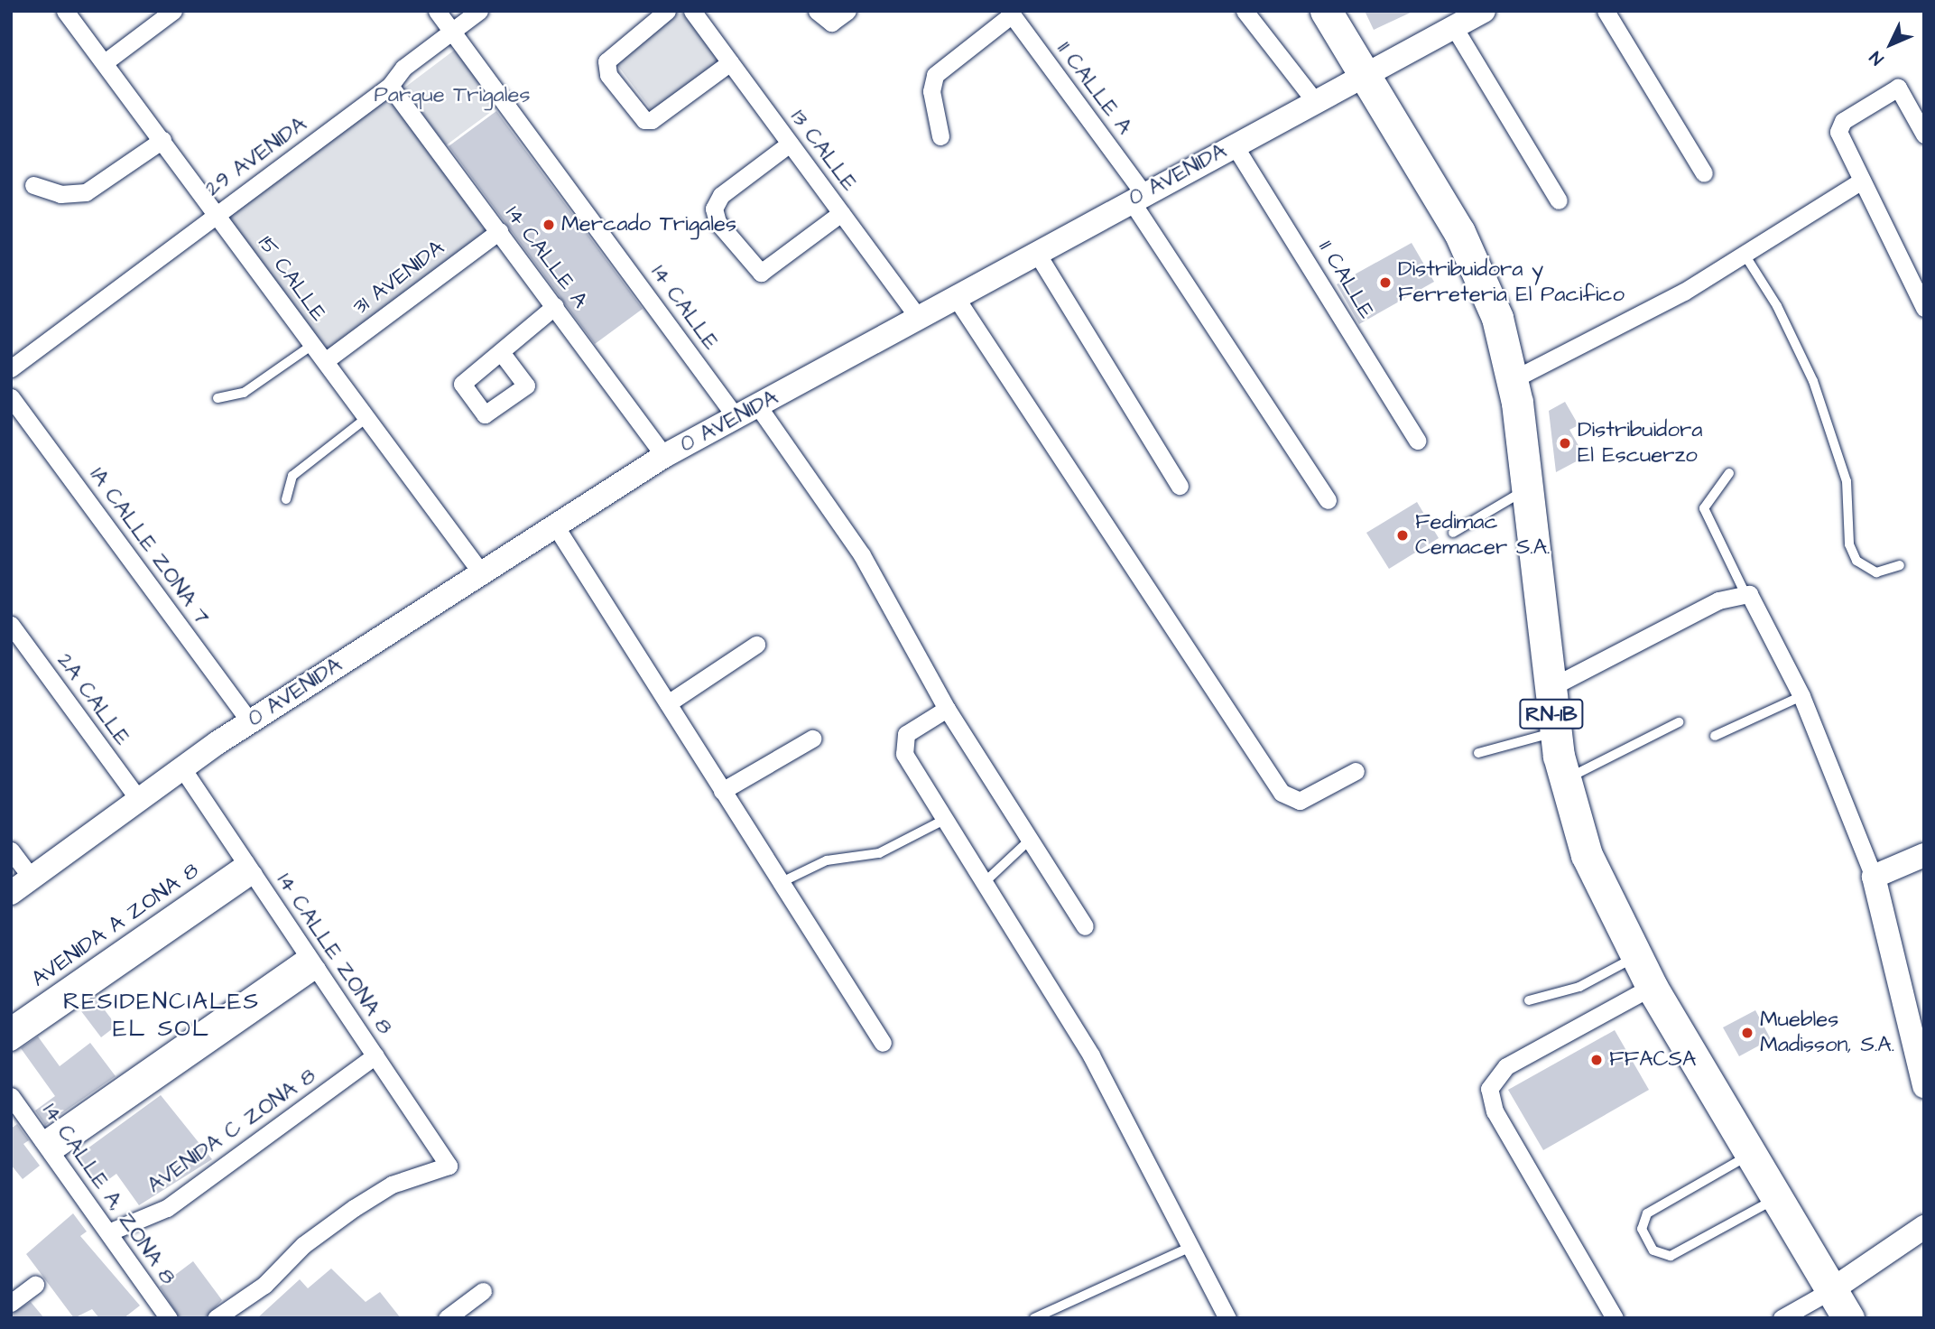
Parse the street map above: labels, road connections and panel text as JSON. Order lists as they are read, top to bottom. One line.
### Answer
{"streets":{"highway":["RN-1B"],"street":["11 CALLE A","13 CALLE","29 AVENIDA","0 AVENIDA","14 CALLE A","31 AVENIDA","15 CALLE","11 CALLE","14 CALLE","1A CALLE ZONA 7","2A CALLE","AVENIDA A ZONA 8","14 CALLE ZONA 8","AVENIDA C ZONA 8","14 CALLE A, ZONA 8"]},"crossings":[["11 CALLE A","0 AVENIDA"],["13 CALLE","0 AVENIDA"],["29 AVENIDA","14 CALLE A"],["29 AVENIDA","15 CALLE"],["29 AVENIDA","14 CALLE"],["0 AVENIDA","14 CALLE A"],["0 AVENIDA","15 CALLE"],["0 AVENIDA","11 CALLE"],["0 AVENIDA","14 CALLE"],["0 AVENIDA","1A CALLE ZONA 7"],["0 AVENIDA","2A CALLE"],["0 AVENIDA","RN-1B"],["0 AVENIDA","14 CALLE ZONA 8"],["14 CALLE A","31 AVENIDA"],["31 AVENIDA","15 CALLE"],["AVENIDA A ZONA 8","14 CALLE ZONA 8"],["14 CALLE ZONA 8","AVENIDA C ZONA 8"],["AVENIDA C ZONA 8","14 CALLE A, ZONA 8"]],"districts":["RESIDENCIALES EL SOL"],"parks":["Parque Trigales"],"places":["Mercado Trigales","Distribuidora y Ferreteria El Pacifico","Distribuidora El Escuerzo","Fedimac Cemacer S.A.","Muebles Madisson, S.A.","FFACSA"],"north":"bottom left"}
